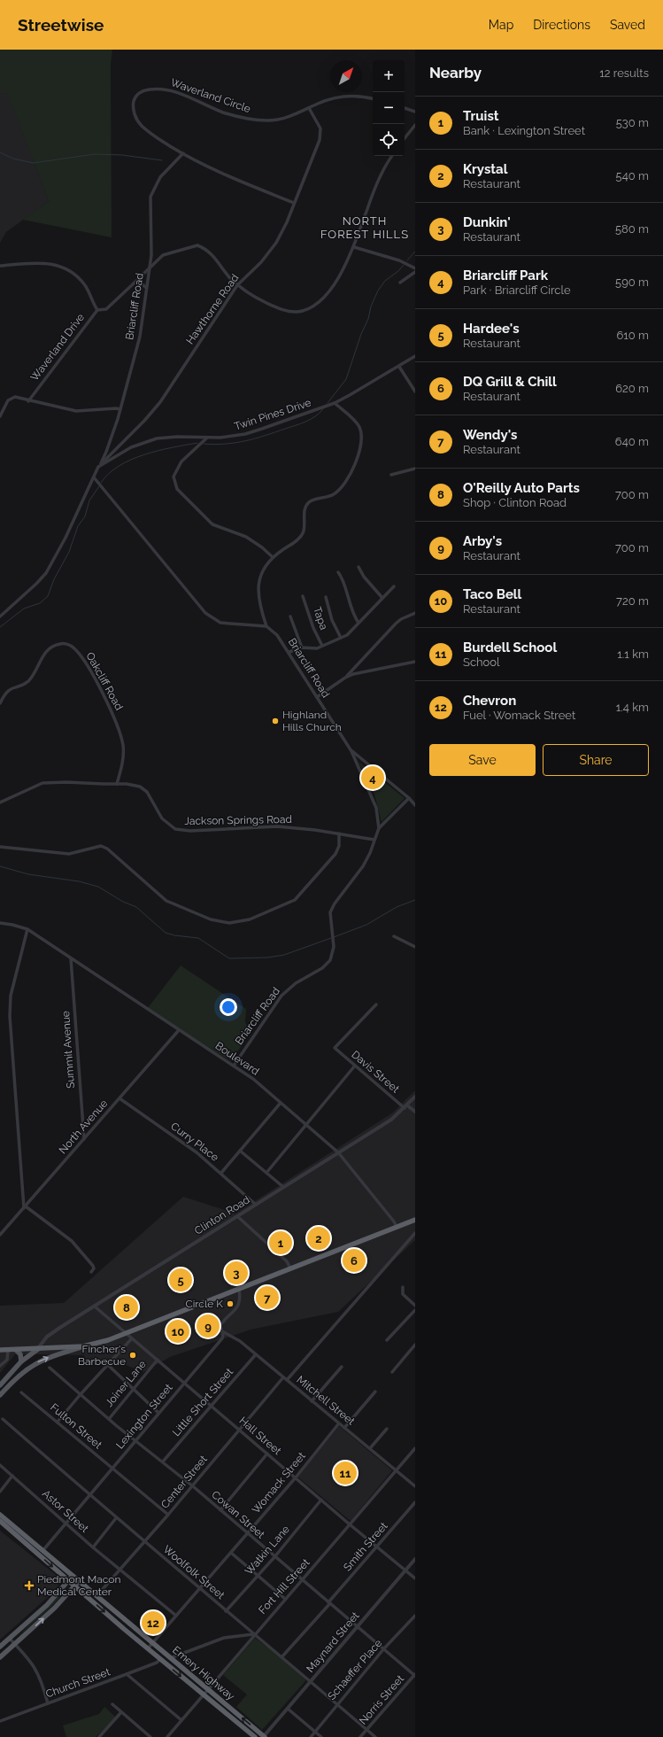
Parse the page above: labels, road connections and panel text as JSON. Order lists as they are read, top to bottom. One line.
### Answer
{"streets":{"highway":["Emery Highway"],"street":["Waverland Circle","Briarcliff Road","Hawthorne Road","Waverland Drive","Twin Pines Drive","Tapa","Oakcliff Road","Jackson Springs Road","Summit Avenue","Boulevard","Davis Street","North Avenue","Curry Place","Clinton Road","Joiner Lane","Mitchell Street","Little Short Street","Lexington Street","Fulton Street","Hall Street","Center Street","Womack Street","Astor Street","Cowan Street","Smith Street","Watkin Lane","Woolfolk Street","Fort Hill Street","Maynard Street","Schaeffer Place","Church Street","Norris Street"]},"crossings":[["Waverland Circle","Briarcliff Road"],["Waverland Circle","Hawthorne Road"],["Briarcliff Road","Hawthorne Road"],["Briarcliff Road","Waverland Drive"],["Briarcliff Road","Twin Pines Drive"],["Briarcliff Road","Jackson Springs Road"],["Briarcliff Road","Boulevard"],["Hawthorne Road","Waverland Drive"],["Hawthorne Road","Twin Pines Drive"],["Oakcliff Road","Jackson Springs Road"],["Summit Avenue","Boulevard"],["Summit Avenue","North Avenue"],["Boulevard","North Avenue"],["Boulevard","Clinton Road"],["Davis Street","Clinton Road"],["North Avenue","Curry Place"],["Curry Place","Clinton Road"],["Clinton Road","Hall Street"],["Joiner Lane","Hall Street"],["Joiner Lane","Cowan Street"],["Mitchell Street","Little Short Street"],["Mitchell Street","Lexington Street"],["Mitchell Street","Center Street"],["Mitchell Street","Womack Street"],["Mitchell Street","Fort Hill Street"],["Little Short Street","Hall Street"],["Little Short Street","Cowan Street"],["Lexington Street","Fulton Street"],["Lexington Street","Hall Street"],["Lexington Street","Astor Street"],["Lexington Street","Cowan Street"],["Lexington Street","Woolfolk Street"],["Lexington Street","Emery Highway"],["Fulton Street","Center Street"],["Hall Street","Center Street"],["Hall Street","Womack Street"],["Hall Street","Smith Street"],["Hall Street","Watkin Lane"],["Hall Street","Fort Hill Street"],["Hall Street","Maynard Street"],["Center Street","Astor Street"],["Center Street","Cowan Street"],["Center Street","Woolfolk Street"],["Center Street","Emery Highway"],["Womack Street","Astor Street"],["Womack Street","Cowan Street"],["Womack Street","Woolfolk Street"],["Womack Street","Emery Highway"],["Cowan Street","Smith Street"],["Cowan Street","Watkin Lane"],["Cowan Street","Fort Hill Street"],["Cowan Street","Maynard Street"],["Cowan Street","Schaeffer Place"],["Cowan Street","Norris Street"],["Smith Street","Woolfolk Street"],["Watkin Lane","Woolfolk Street"],["Woolfolk Street","Fort Hill Street"],["Woolfolk Street","Maynard Street"],["Woolfolk Street","Schaeffer Place"],["Woolfolk Street","Norris Street"],["Fort Hill Street","Emery Highway"],["Maynard Street","Emery Highway"],["Emery Highway","Church Street"]],"districts":["NORTH FOREST HILLS"],"places":{"other":["Highland Hills Church","Circle K","Fincher's Barbecue"],"health":["Piedmont Macon Medical Center"]},"north":"top right","page":{"header":"Streetwise","nav":["Map","Directions","Saved"],"heading":["Nearby","12 results"],"map_buttons":["+","−"],"list":[{"mark":"1","name":"Truist","note":"Bank · Lexington Street","value":"530 m"},{"mark":"2","name":"Krystal","note":"Restaurant","value":"540 m"},{"mark":"3","name":"Dunkin'","note":"Restaurant","value":"580 m"},{"mark":"4","name":"Briarcliff Park","note":"Park · Briarcliff Circle","value":"590 m"},{"mark":"5","name":"Hardee's","note":"Restaurant","value":"610 m"},{"mark":"6","name":"DQ Grill & Chill","note":"Restaurant","value":"620 m"},{"mark":"7","name":"Wendy's","note":"Restaurant","value":"640 m"},{"mark":"8","name":"O'Reilly Auto Parts","note":"Shop · Clinton Road","value":"700 m"},{"mark":"9","name":"Arby's","note":"Restaurant","value":"700 m"},{"mark":"10","name":"Taco Bell","note":"Restaurant","value":"720 m"},{"mark":"11","name":"Burdell School","note":"School","value":"1.1 km"},{"mark":"12","name":"Chevron","note":"Fuel · Womack Street","value":"1.4 km"}],"buttons":["Save","Share"],"pins":["4","2","1","6","3","5","7","8","9","10","11","12"]}}
